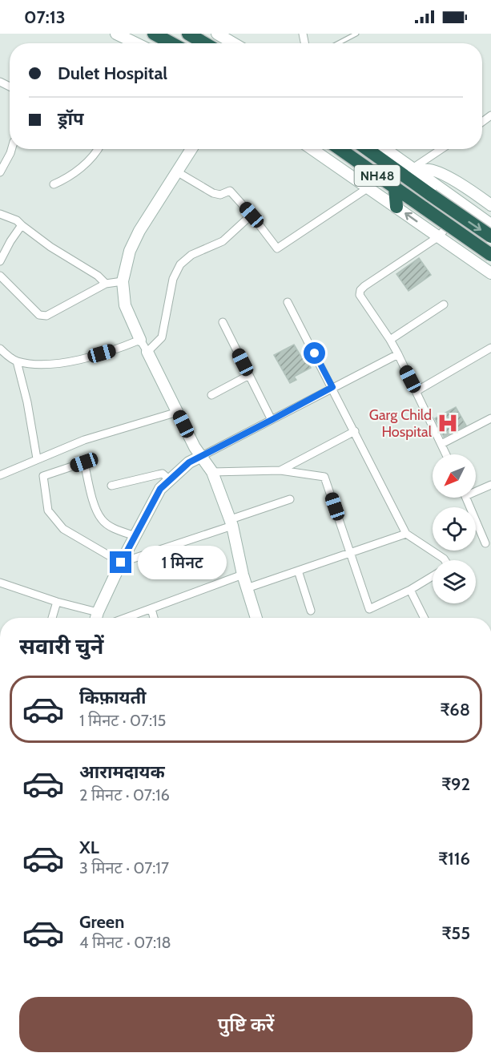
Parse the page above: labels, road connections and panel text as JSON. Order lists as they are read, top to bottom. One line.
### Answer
{"streets":{"highway":["NH48"]},"places":{"hospital":["Garg Child Hospital"]},"north":"bottom left","page":{"status":"07:13","banner":["Dulet Hospital","ड्रॉप"],"bubble":"1 मिनट","heading":"सवारी चुनें","list":[{"name":"किफ़ायती","note":"1 मिनट · 07:15","value":"₹68"},{"name":"आरामदायक","note":"2 मिनट · 07:16","value":"₹92"},{"name":"XL","note":"3 मिनट · 07:17","value":"₹116"},{"name":"Green","note":"4 मिनट · 07:18","value":"₹55"}],"buttons":"पुष्टि करें"}}
